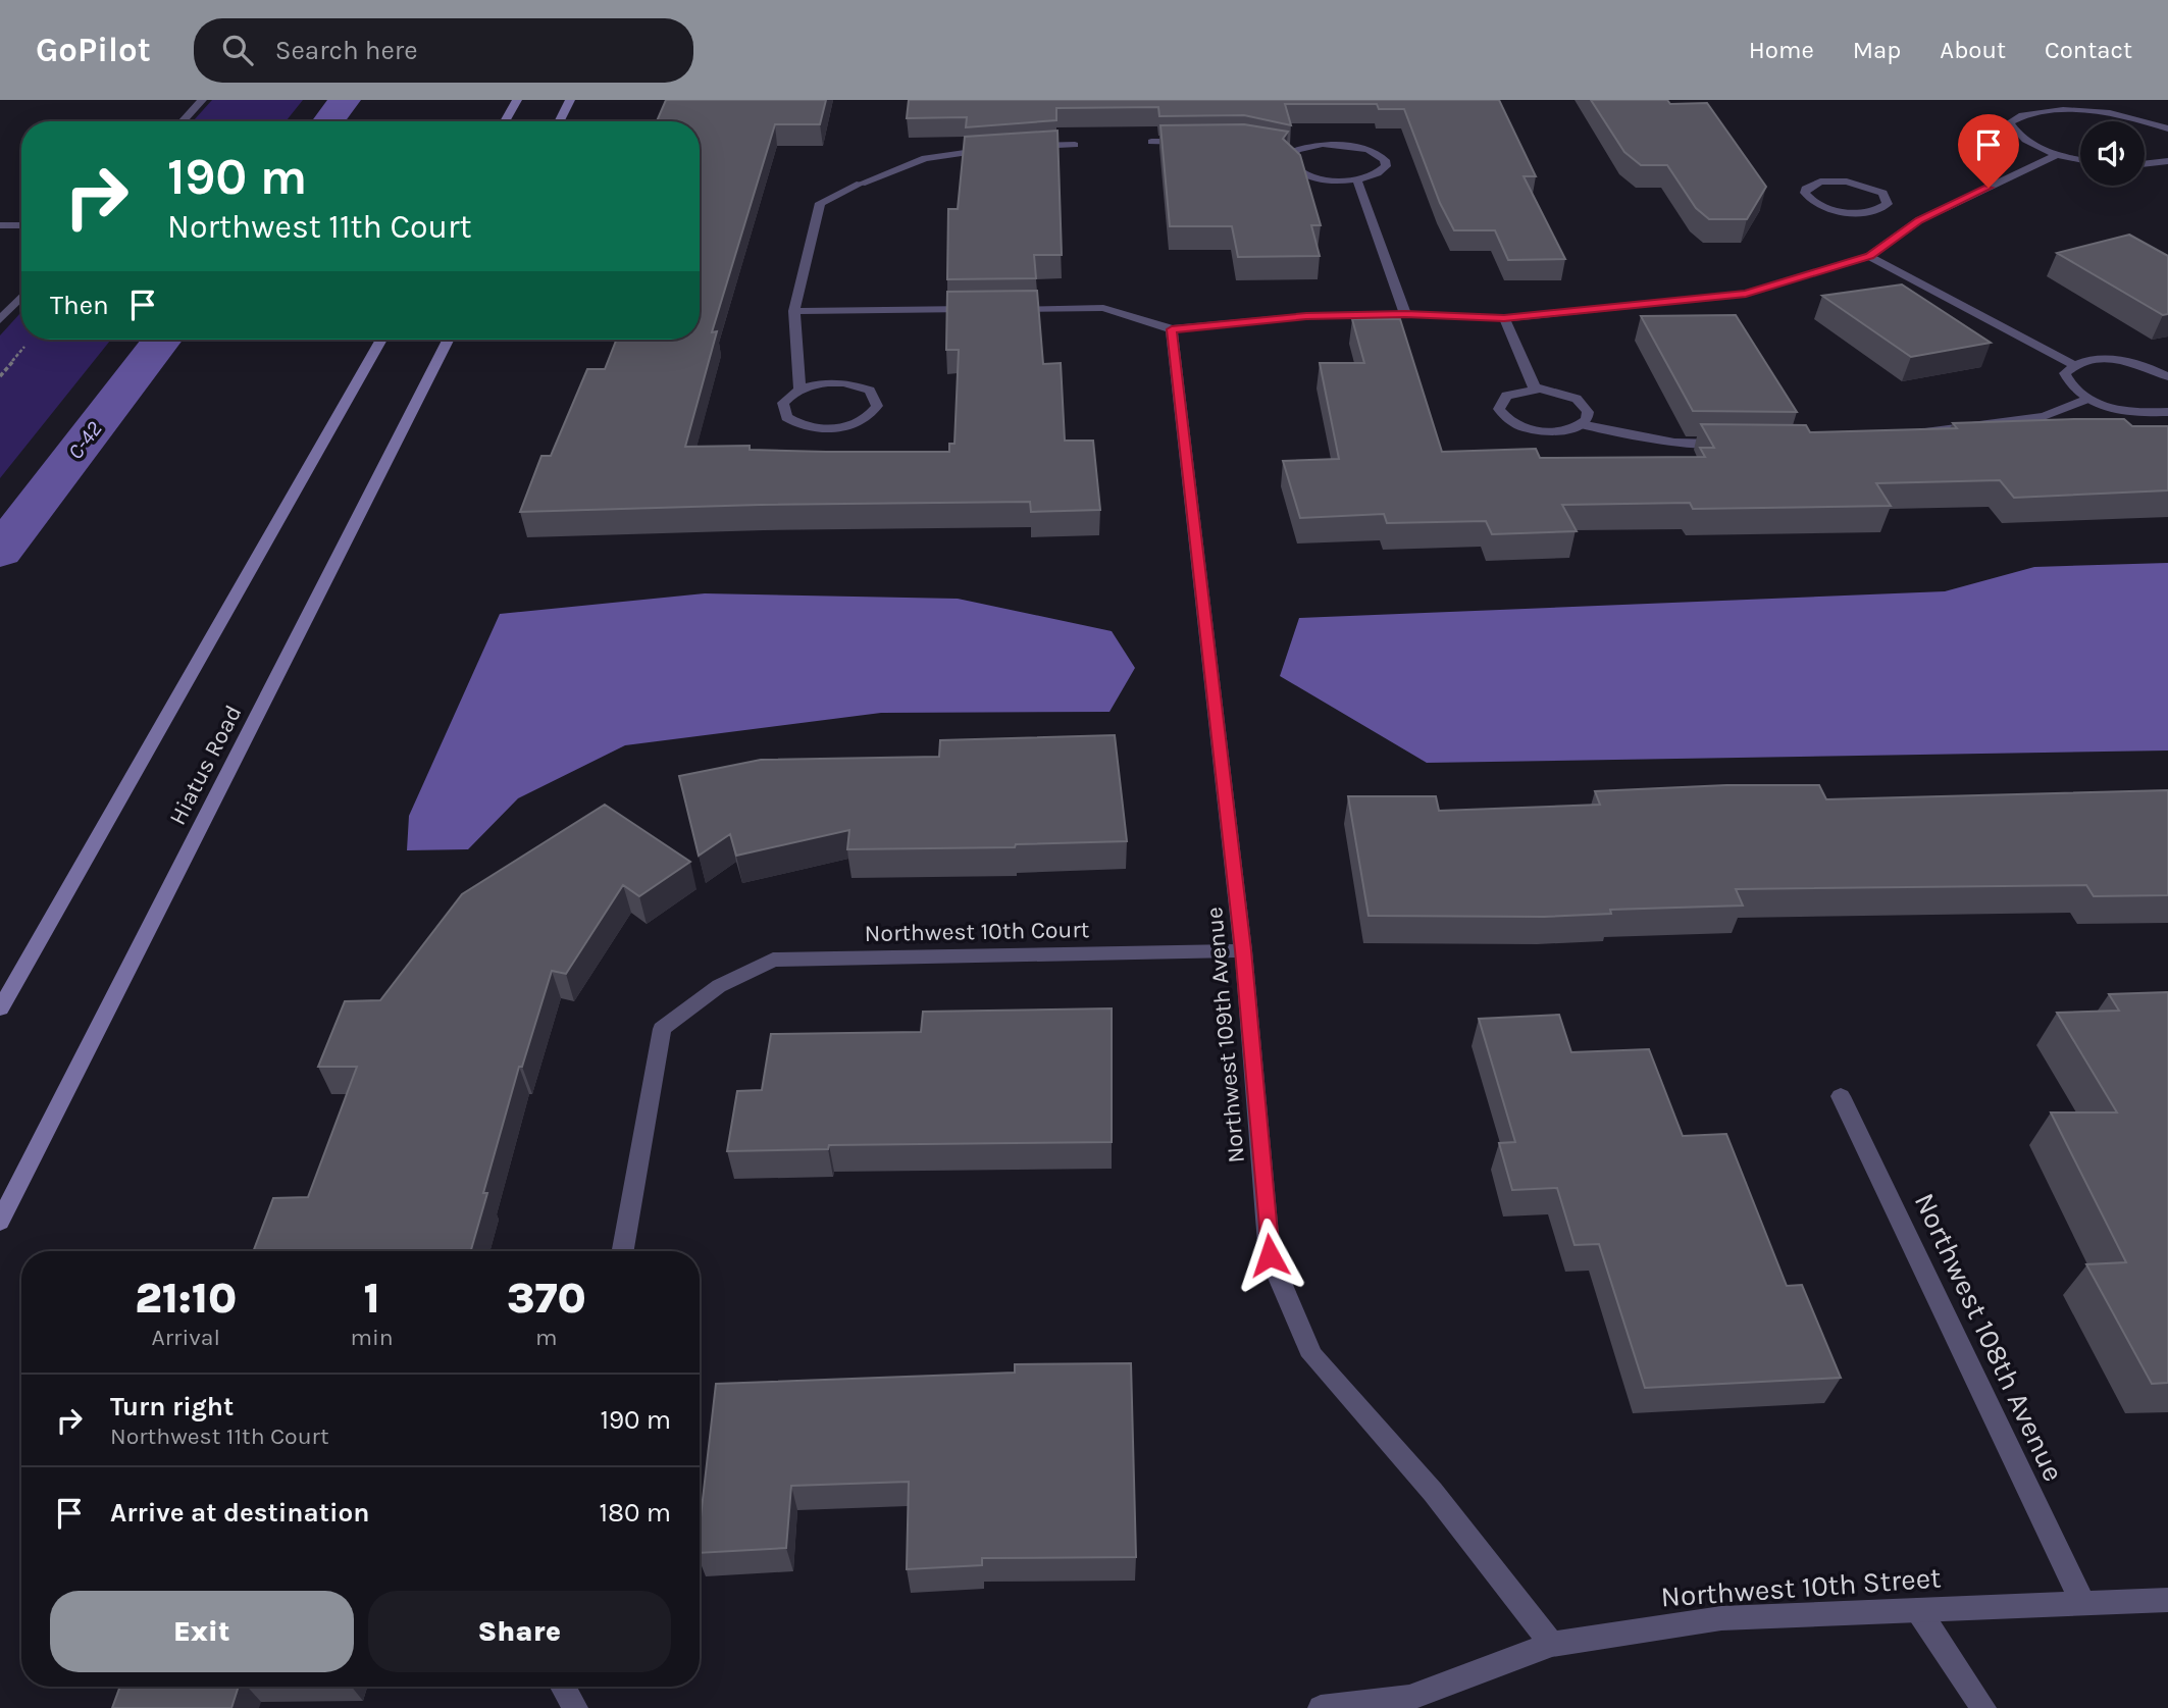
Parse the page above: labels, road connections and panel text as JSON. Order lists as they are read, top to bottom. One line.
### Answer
{"streets":{"main road":["Hiatus Road"],"street":["Northwest 10th Court","Northwest 109th Avenue","Northwest 108th Avenue","Northwest 10th Street"]},"crossings":[["Northwest 10th Court","Northwest 109th Avenue"],["Northwest 109th Avenue","Northwest 10th Street"],["Northwest 108th Avenue","Northwest 10th Street"]],"water":["C-42"],"page":{"header":"GoPilot","search":"Search here","nav":["Home","Map","About","Contact"],"turn":["190 m","Northwest 11th Court"],"then":"Then","eta":["21:10","Arrival","1","min","370","m"],"list":[{"name":"Turn right","note":"Northwest 11th Court","value":"190 m"},{"name":"Arrive at destination","value":"180 m"}],"buttons":["Exit","Share"]}}
